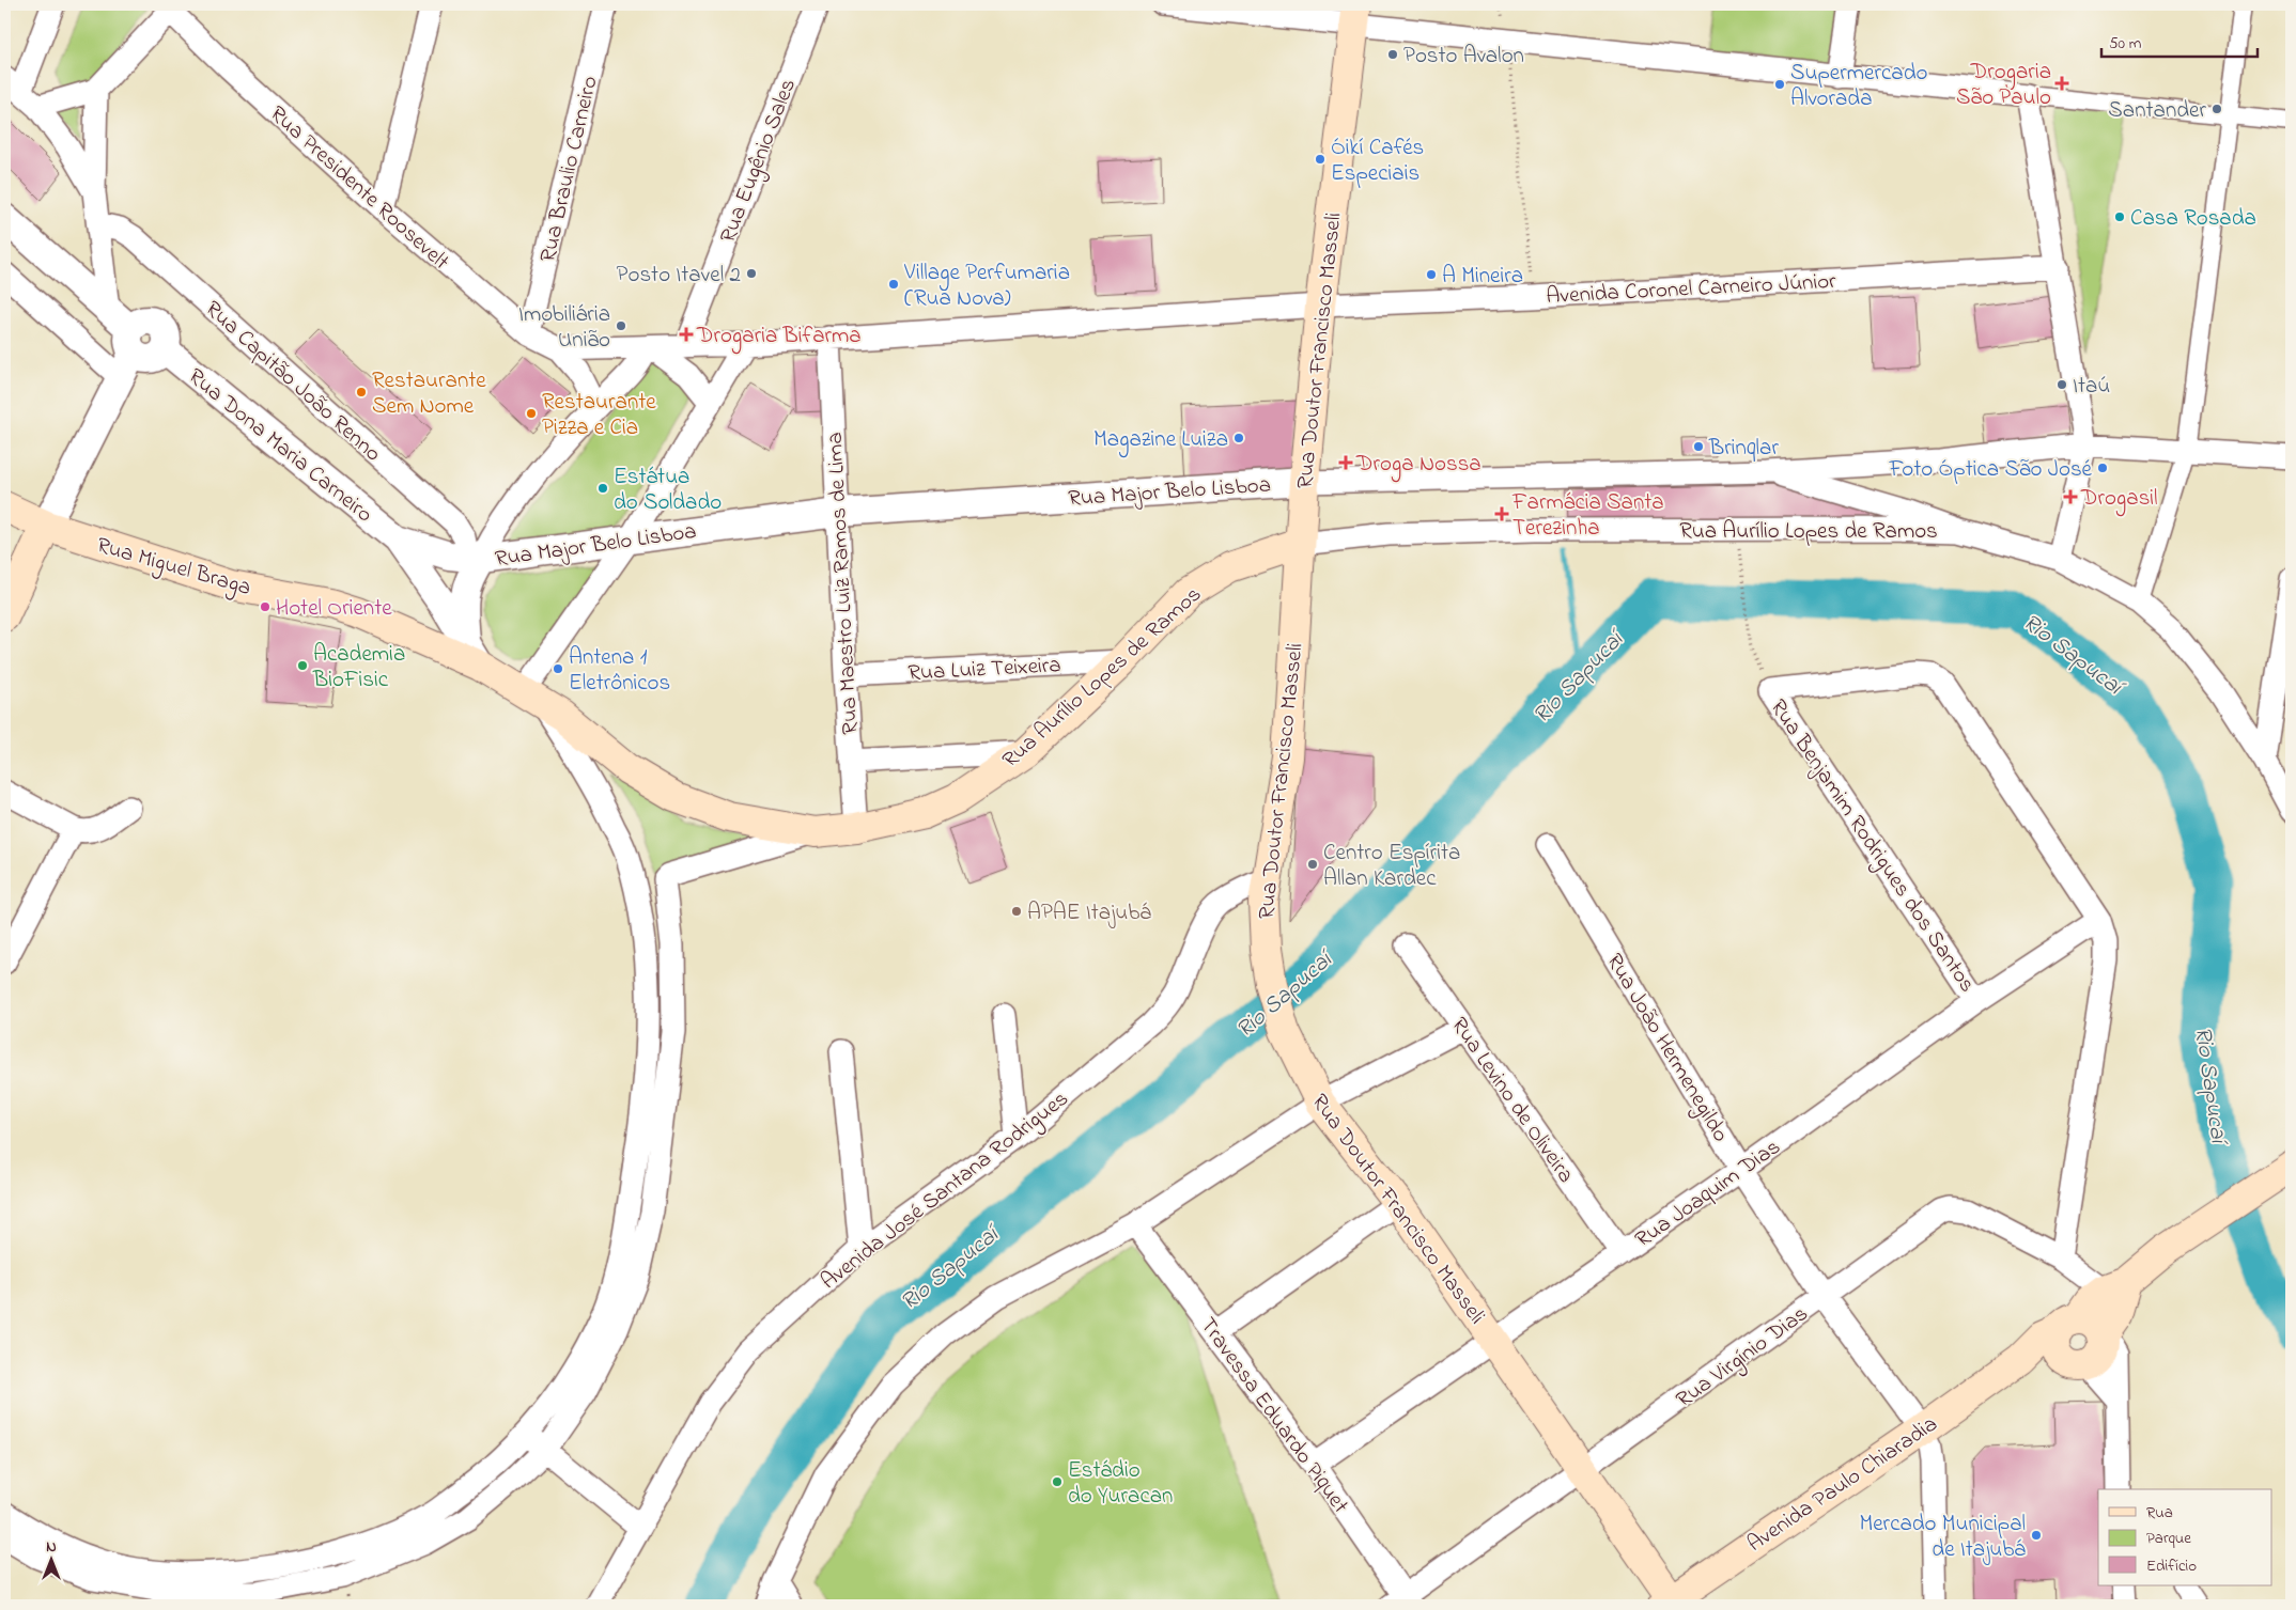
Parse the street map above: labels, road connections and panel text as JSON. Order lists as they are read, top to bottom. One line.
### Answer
{"streets":{"main road":["Rua Doutor Francisco Masseli","Rua Aurílio Lopes de Ramos","Rua Miguel Braga","Avenida Paulo Chiaradia"],"street":["Rua Eugênio Sales","Rua Braulio Carneiro","Rua Presidente Roosevelt","Avenida Coronel Carneiro Júnior","Rua Capitão João Renno","Rua Dona Maria Carneiro","Rua Major Belo Lisboa","Rua Maestro Luiz Ramos de Lima","Rua Luiz Teixeira","Rua Benjamim Rodrigues dos Santos","Rua João Hermenegildo","Rua Levino de Oliveira","Avenida José Santana Rodrigues","Rua Joaquim Dias","Rua Virgínio Dias","Travessa Eduardo Piquet"]},"crossings":[["Rua Eugênio Sales","Avenida Coronel Carneiro Júnior"],["Rua Braulio Carneiro","Rua Presidente Roosevelt"],["Rua Presidente Roosevelt","Avenida Coronel Carneiro Júnior"],["Avenida Coronel Carneiro Júnior","Rua Doutor Francisco Masseli"],["Avenida Coronel Carneiro Júnior","Rua Maestro Luiz Ramos de Lima"],["Rua Doutor Francisco Masseli","Rua Major Belo Lisboa"],["Rua Doutor Francisco Masseli","Rua Aurílio Lopes de Ramos"],["Rua Doutor Francisco Masseli","Avenida José Santana Rodrigues"],["Rua Doutor Francisco Masseli","Rua Joaquim Dias"],["Rua Doutor Francisco Masseli","Rua Virgínio Dias"],["Rua Doutor Francisco Masseli","Avenida Paulo Chiaradia"],["Rua Capitão João Renno","Rua Dona Maria Carneiro"],["Rua Capitão João Renno","Rua Major Belo Lisboa"],["Rua Dona Maria Carneiro","Rua Major Belo Lisboa"],["Rua Dona Maria Carneiro","Rua Miguel Braga"],["Rua Major Belo Lisboa","Rua Maestro Luiz Ramos de Lima"],["Rua Aurílio Lopes de Ramos","Rua Miguel Braga"],["Rua Aurílio Lopes de Ramos","Rua Maestro Luiz Ramos de Lima"],["Rua Aurílio Lopes de Ramos","Rua Luiz Teixeira"],["Rua Maestro Luiz Ramos de Lima","Rua Luiz Teixeira"],["Rua Benjamim Rodrigues dos Santos","Rua Joaquim Dias"],["Rua João Hermenegildo","Rua Joaquim Dias"],["Rua João Hermenegildo","Rua Virgínio Dias"],["Rua João Hermenegildo","Avenida Paulo Chiaradia"],["Rua Levino de Oliveira","Rua Joaquim Dias"],["Rua Joaquim Dias","Travessa Eduardo Piquet"],["Rua Virgínio Dias","Travessa Eduardo Piquet"],["Rua Virgínio Dias","Avenida Paulo Chiaradia"]],"water":["Rio Sapucaí"],"places":{"other":["Posto Avalon","Supermercado Alvorada","Santander","Óikí Cafés Especiais","Casa Rosada","Posto Itavel 2","A Mineira","Village Perfumaria (Rua Nova)","Imobiliária União","Itaú","Restaurante Sem Nome","Restaurante Pizza e Cia","Magazine Luiza","Brinqlar","Foto Óptica São José","Estátua do Soldado","Hotel Oriente","Academia BioFisic","Antena 1 Eletrônicos","Centro Espírita Allan Kardec","APAE Itajubá","Estádio do Yuracan","Mercado Municipal de Itajubá"],"health":["Drogaria São Paulo","Drogaria Bifarma","Droga Nossa","Drogasil","Farmácia Santa Terezinha"]},"legend":["Rua","Parque","Edifício"],"scale_bar":"50 m","north":"top"}
